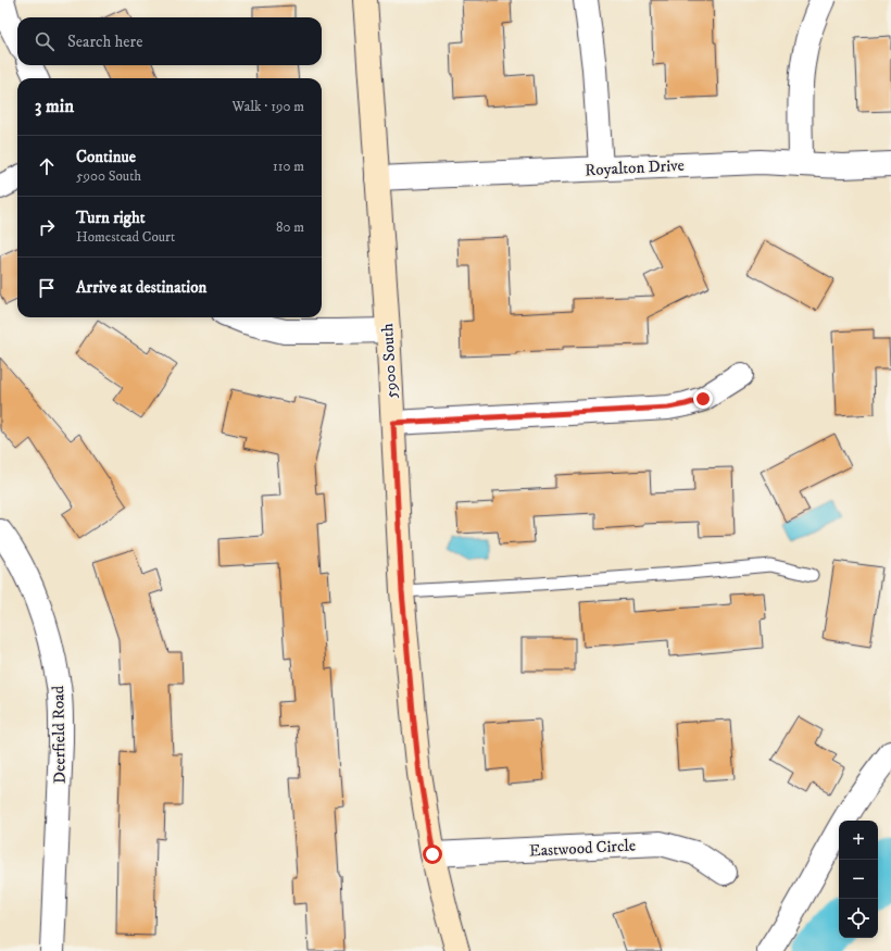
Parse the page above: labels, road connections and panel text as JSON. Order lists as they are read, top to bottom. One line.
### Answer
{"streets":{"main road":["5900 South"],"street":["Royalton Drive","Deerfield Road","Eastwood Circle"]},"crossings":[["Royalton Drive","5900 South"],["5900 South","Eastwood Circle"]],"page":{"search":"Search here","heading":["3 min","Walk · 190 m"],"list":[["Continue","5900 South","110 m"],["Turn right","Homestead Court","80 m"],"Arrive at destination"],"map_buttons":["+","−"]}}
